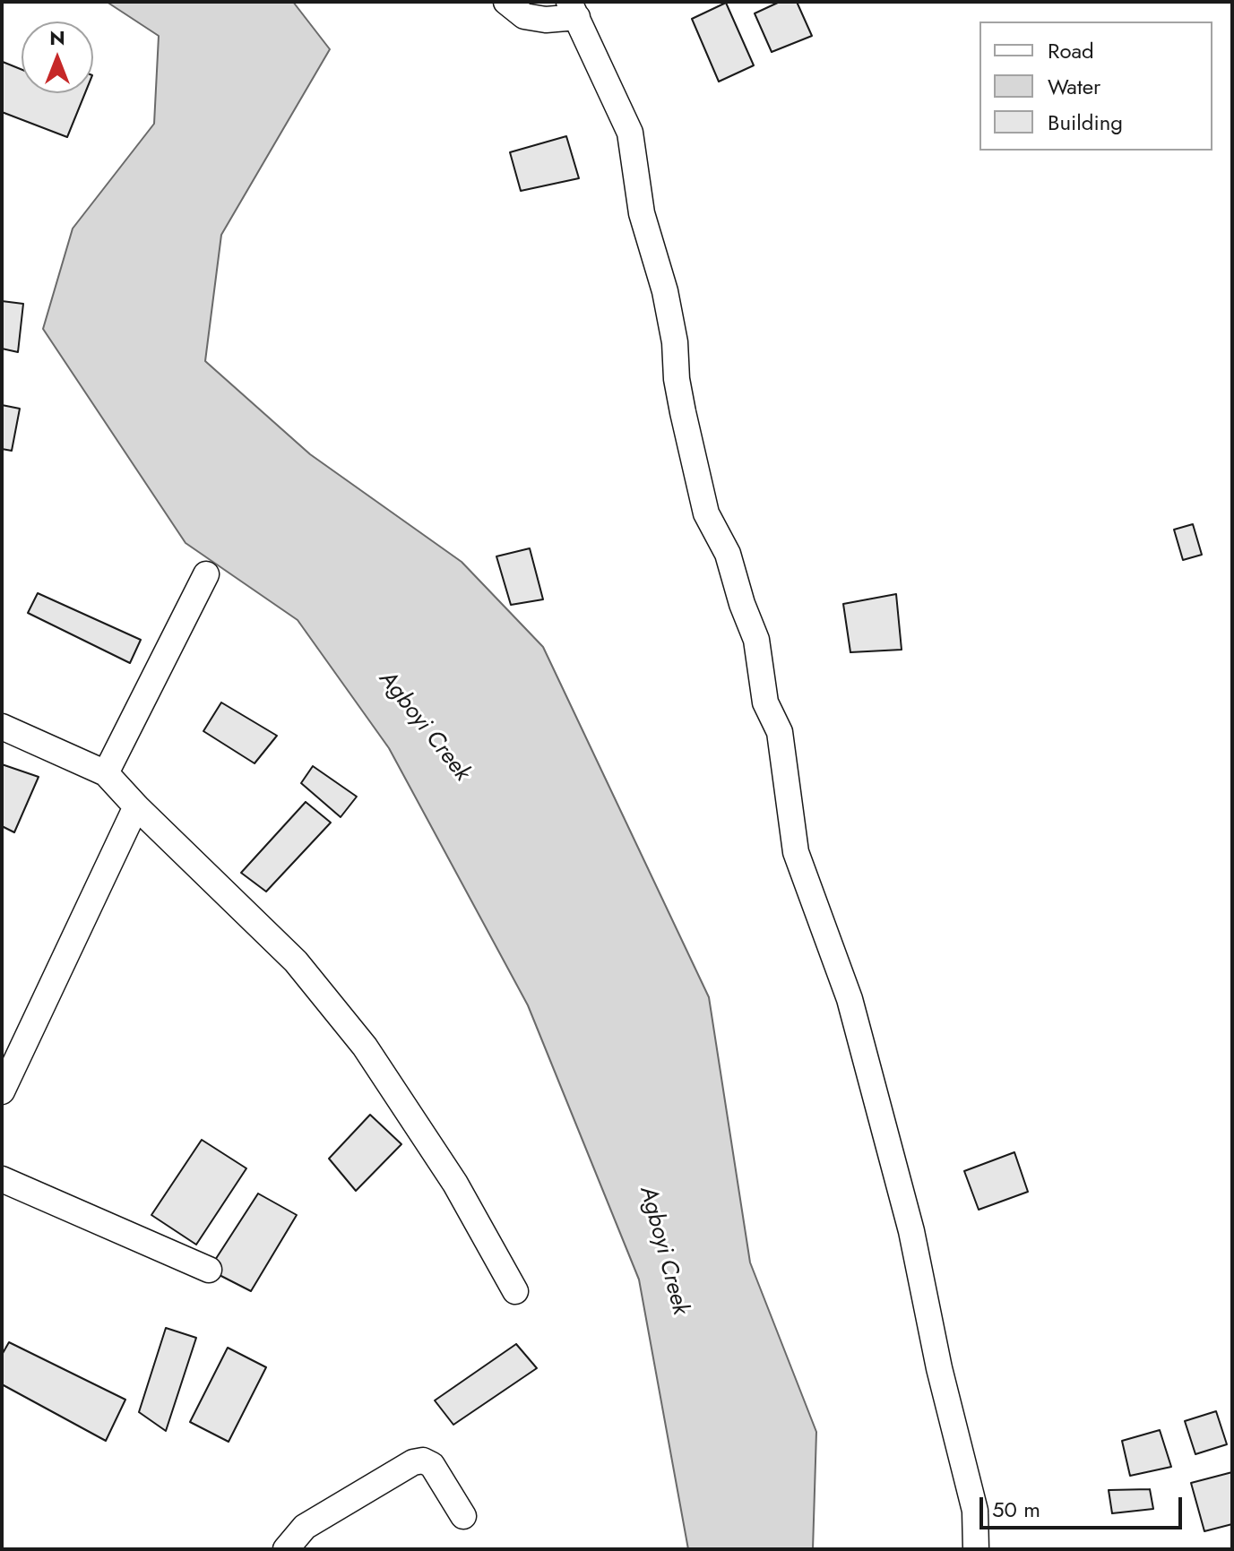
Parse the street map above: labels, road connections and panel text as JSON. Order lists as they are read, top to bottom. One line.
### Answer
{"water":["Agboyi Creek"],"legend":["Road","Water","Building"],"scale_bar":"50 m","north":"top"}
